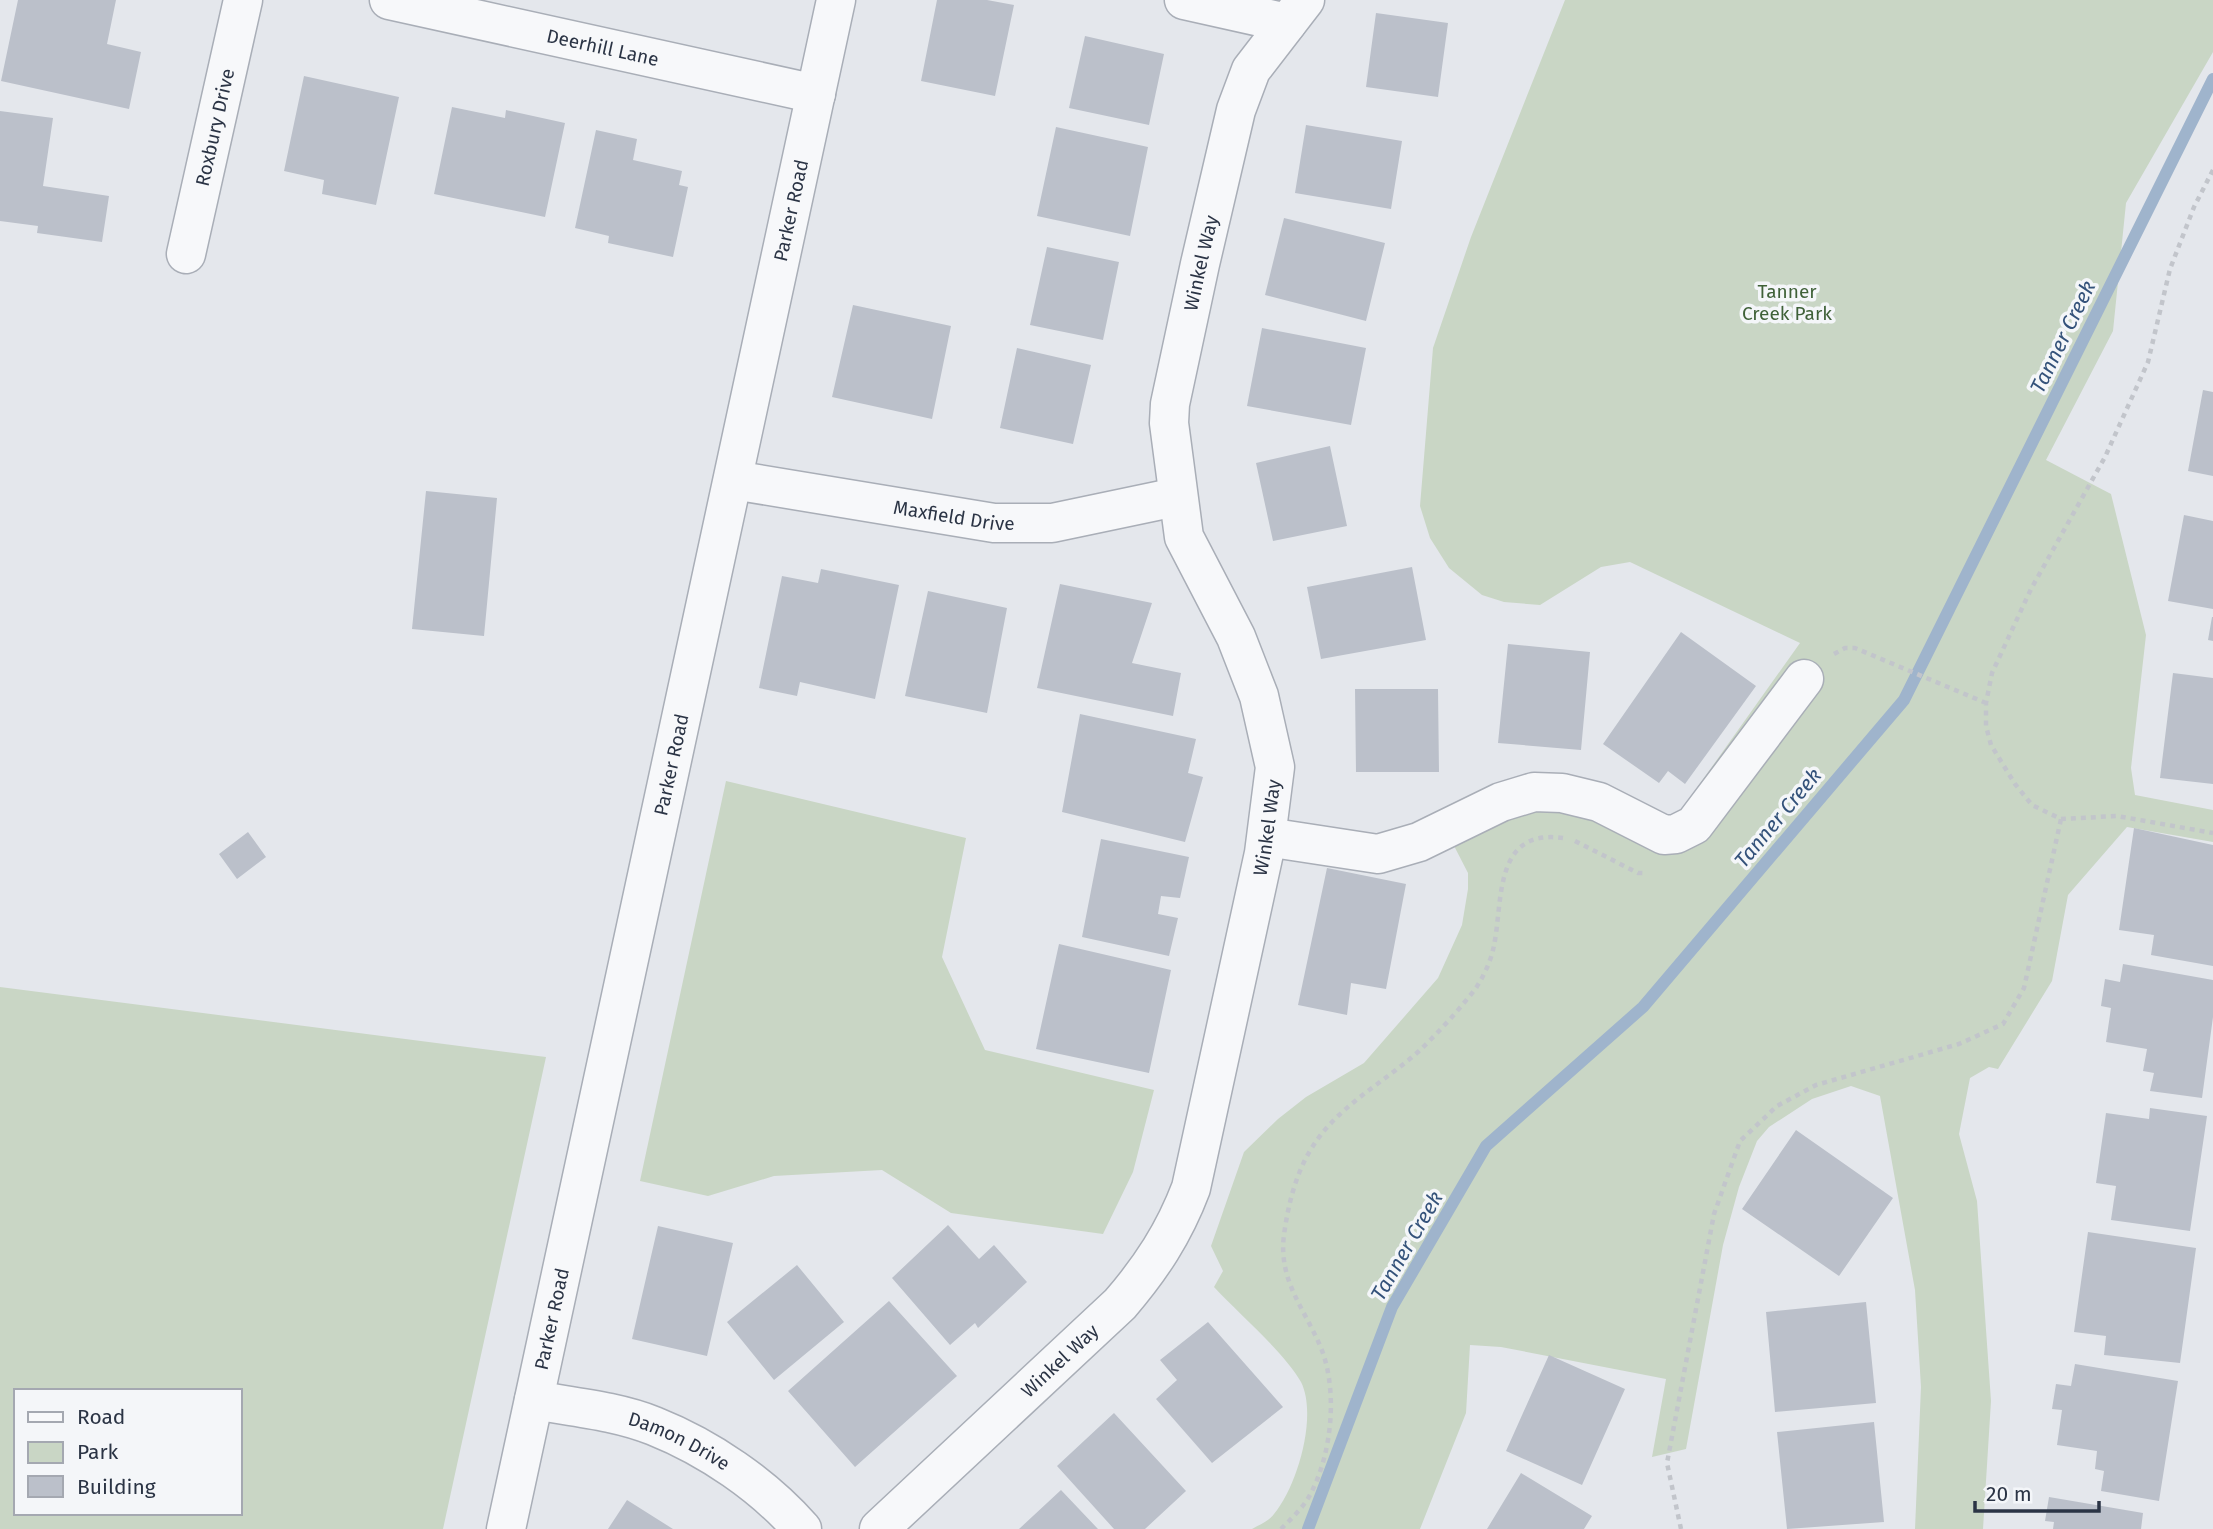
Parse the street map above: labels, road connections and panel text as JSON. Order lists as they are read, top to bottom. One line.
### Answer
{"streets":{"street":["Deerhill Lane","Roxbury Drive","Parker Road","Winkel Way","Maxfield Drive","Damon Drive"]},"crossings":[["Deerhill Lane","Parker Road"],["Parker Road","Maxfield Drive"],["Parker Road","Damon Drive"],["Winkel Way","Maxfield Drive"]],"water":["Tanner Creek"],"parks":["Tanner Creek Park"],"legend":["Road","Park","Building"],"scale_bar":"20 m"}
